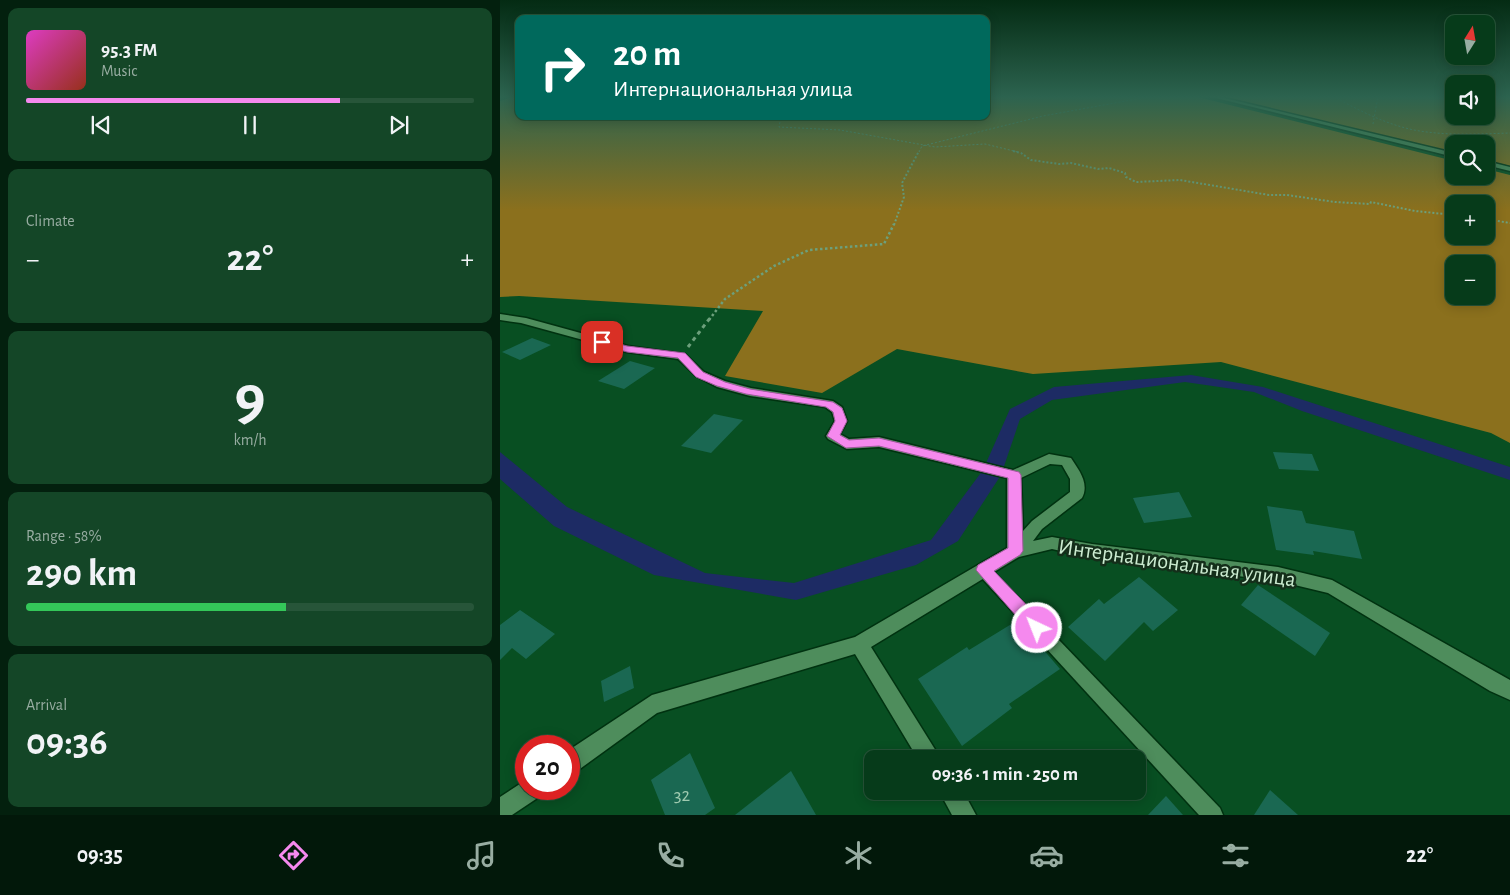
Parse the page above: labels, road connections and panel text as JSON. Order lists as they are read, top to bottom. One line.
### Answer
{"streets":{"street":["Интернациональная улица"]},"house_numbers":["32"],"north":"top","page":{"map_buttons":["+","−"],"turn":["20 m","Интернациональная улица"],"song":["95.3 FM","Music"],"tile":["Climate",["9","km/h"],["Range · 58%","290 km"],["Arrival","09:36"]],"heat":["−","22°","+"],"limit":"20","trip":"09:36 · 1 min · 250 m","tabs":["09:35","22°"]}}
